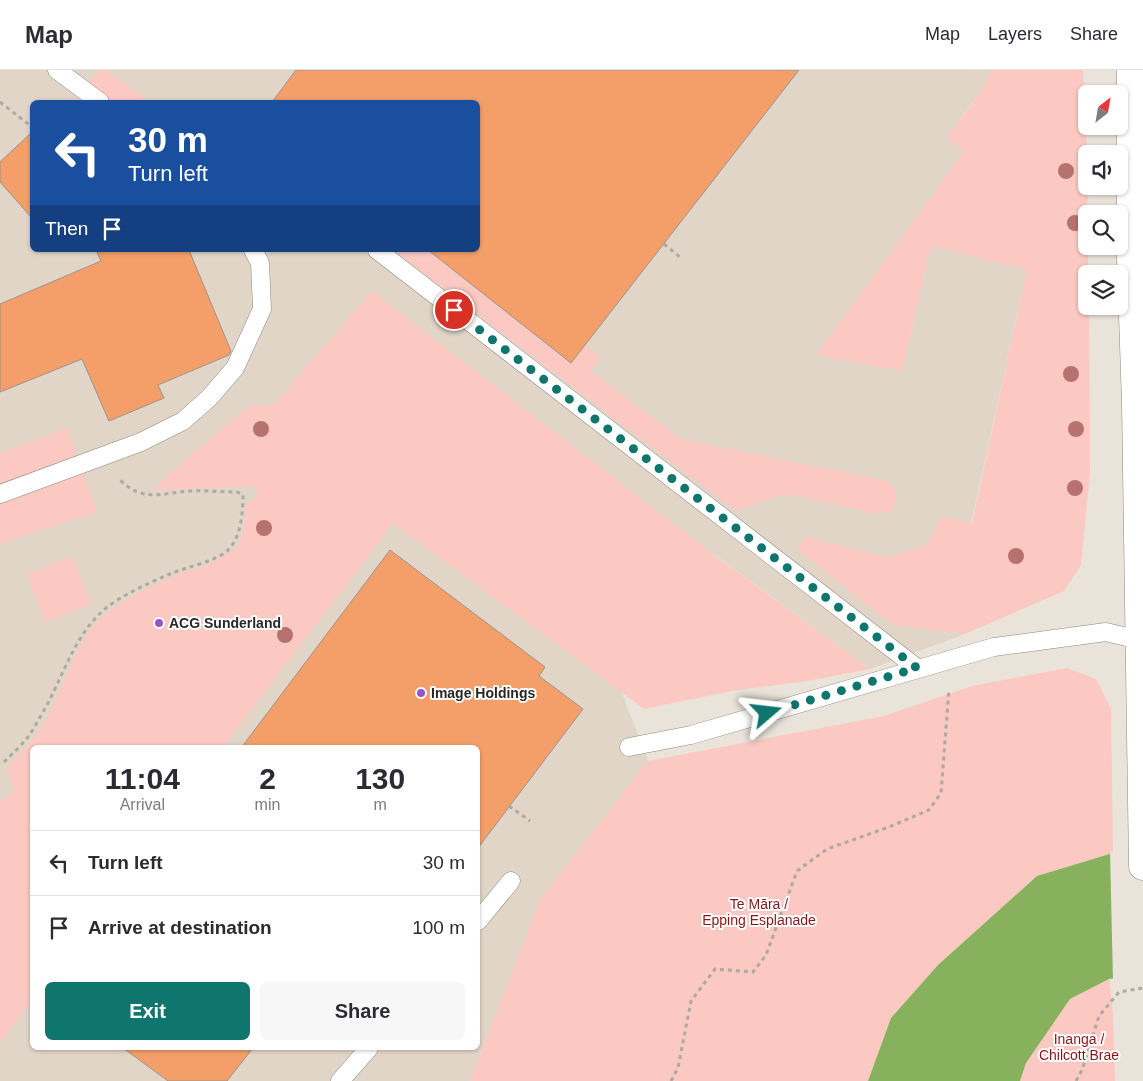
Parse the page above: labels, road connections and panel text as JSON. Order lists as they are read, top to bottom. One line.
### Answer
{"parks":["Te Māra / Epping Esplanade","Inanga / Chilcott Brae"],"places":["ACG Sunderland","Image Holdings"],"north":"top right","page":{"header":"Map","nav":["Map","Layers","Share"],"turn":["30 m","Turn left"],"then":"Then","eta":["11:04","Arrival","2","min","130","m"],"list":[{"name":"Turn left","value":"30 m"},{"name":"Arrive at destination","value":"100 m"}],"buttons":["Exit","Share"]}}
